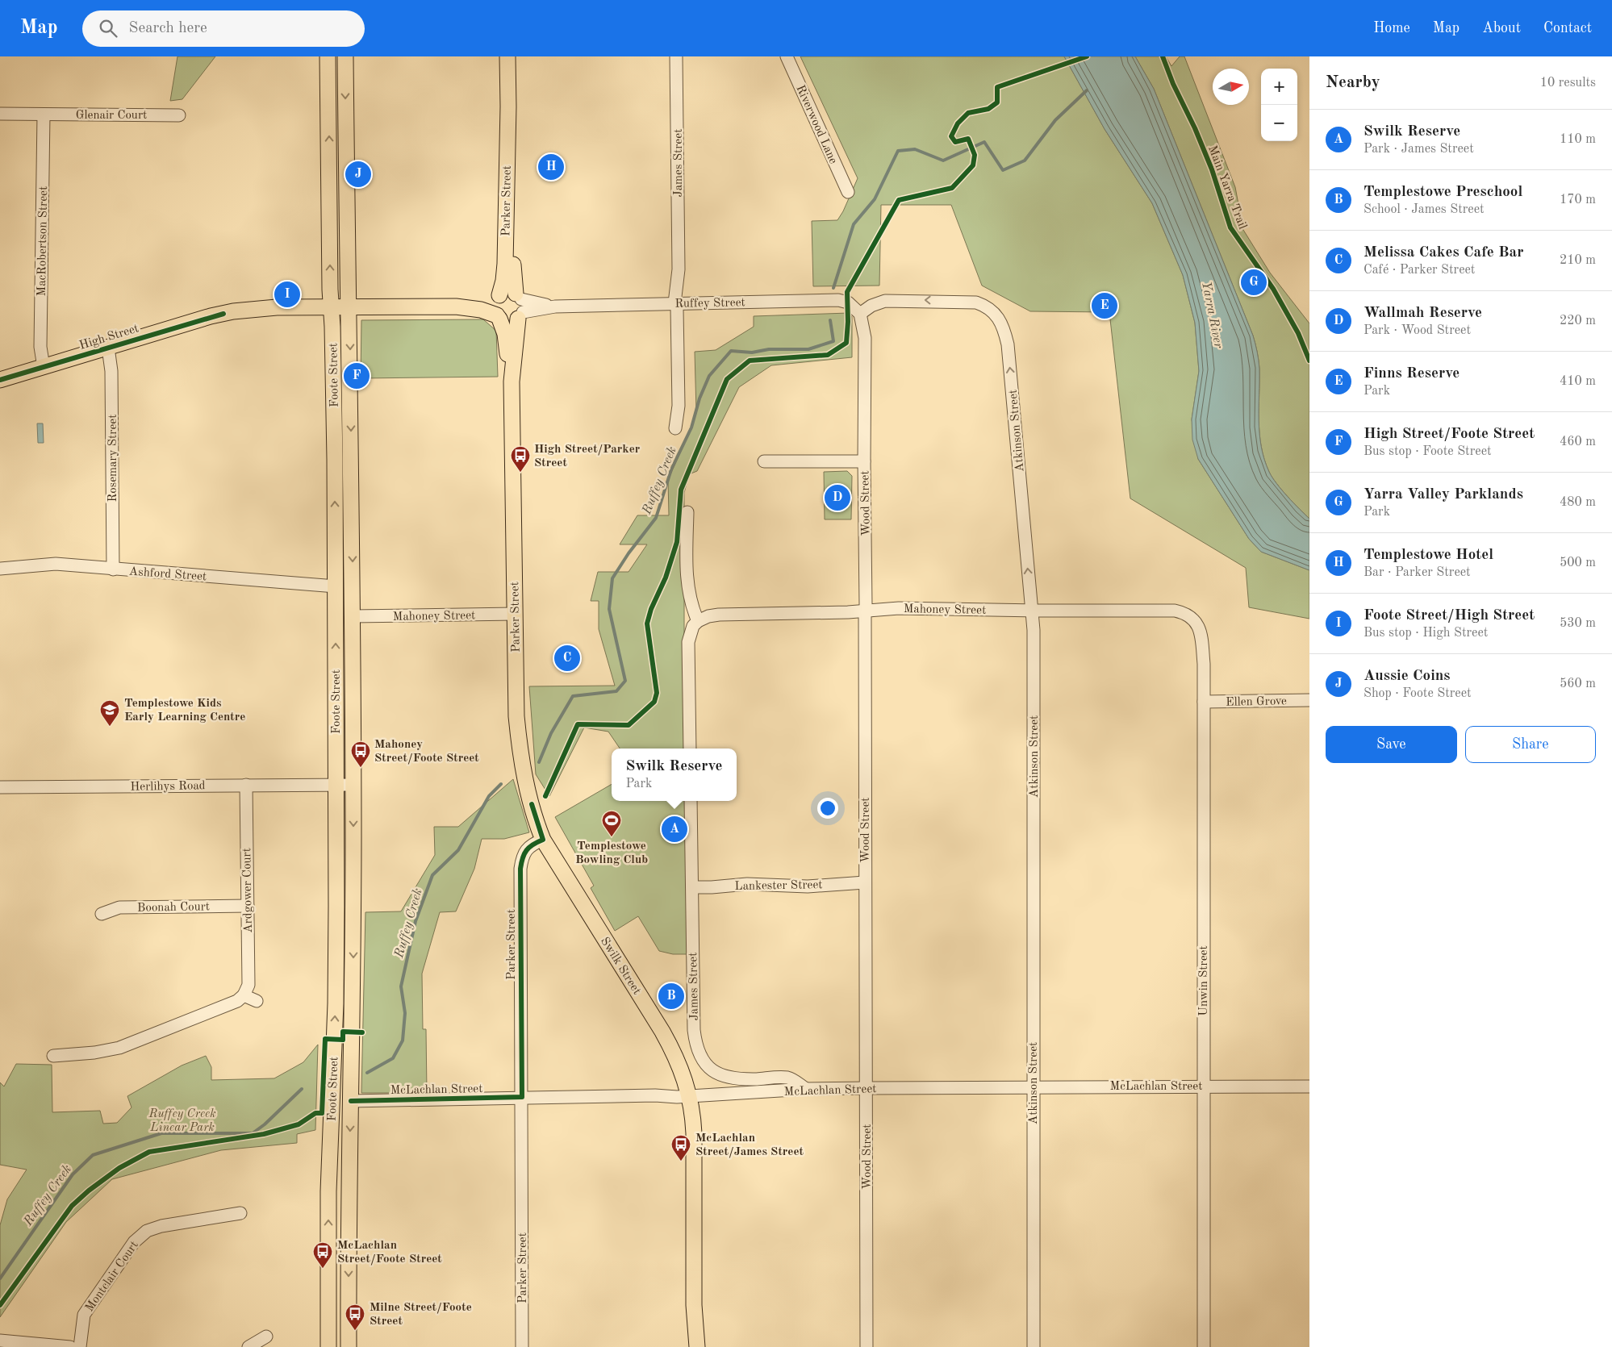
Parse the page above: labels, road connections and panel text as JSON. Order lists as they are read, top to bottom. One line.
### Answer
{"streets":{"main road":["Parker Street","High Street","Foote Street","Swilk Street"],"street":["Glenair Court","Riverwood Lane","James Street","MacRobertson Street","Ruffey Street","Atkinson Street","Rosemary Street","Wood Street","Ashford Street","Mahoney Street","Ellen Grove","Herlihys Road","Lankester Street","Ardgower Court","Boonah Court","Unwin Street","McLachlan Street","Montclair Court"],"cycle path":["Main Yarra Trail"]},"crossings":[["Glenair Court","MacRobertson Street"],["James Street","Ruffey Street"],["James Street","Lankester Street"],["James Street","McLachlan Street"],["Parker Street","Ruffey Street"],["Parker Street","High Street"],["Parker Street","Mahoney Street"],["Parker Street","Swilk Street"],["Parker Street","McLachlan Street"],["MacRobertson Street","High Street"],["Ruffey Street","High Street"],["Ruffey Street","Atkinson Street"],["Ruffey Street","Wood Street"],["High Street","Foote Street"],["High Street","Rosemary Street"],["Foote Street","Ashford Street"],["Foote Street","Mahoney Street"],["Foote Street","Herlihys Road"],["Foote Street","McLachlan Street"],["Atkinson Street","Wood Street"],["Atkinson Street","Mahoney Street"],["Atkinson Street","McLachlan Street"],["Rosemary Street","Ashford Street"],["Wood Street","Mahoney Street"],["Wood Street","Lankester Street"],["Wood Street","McLachlan Street"],["Mahoney Street","Unwin Street"],["Ellen Grove","Unwin Street"],["Herlihys Road","Ardgower Court"],["Ardgower Court","Boonah Court"],["Swilk Street","McLachlan Street"],["Unwin Street","McLachlan Street"]],"water":["Yarra River","Ruffey Creek"],"parks":["Ruffey Creek Linear Park"],"places":{"bus stop":["High Street/Parker Street","Mahoney Street/Foote Street","McLachlan Street/James Street","McLachlan Street/Foote Street","Milne Street/Foote Street"],"school or university":["Templestowe Kids Early Learning Centre"],"sports":["Templestowe Bowling Club"]},"north":"right","page":{"header":"Map","search":"Search here","nav":["Home","Map","About","Contact"],"heading":["Nearby","10 results"],"map_buttons":["+","−"],"list":[{"mark":"A","name":"Swilk Reserve","note":"Park · James Street","value":"110 m"},{"mark":"B","name":"Templestowe Preschool","note":"School · James Street","value":"170 m"},{"mark":"C","name":"Melissa Cakes Cafe Bar","note":"Café · Parker Street","value":"210 m"},{"mark":"D","name":"Wallmah Reserve","note":"Park · Wood Street","value":"220 m"},{"mark":"E","name":"Finns Reserve","note":"Park","value":"410 m"},{"mark":"F","name":"High Street/Foote Street","note":"Bus stop · Foote Street","value":"460 m"},{"mark":"G","name":"Yarra Valley Parklands","note":"Park","value":"480 m"},{"mark":"H","name":"Templestowe Hotel","note":"Bar · Parker Street","value":"500 m"},{"mark":"I","name":"Foote Street/High Street","note":"Bus stop · High Street","value":"530 m"},{"mark":"J","name":"Aussie Coins","note":"Shop · Foote Street","value":"560 m"}],"pins":["H","J","G","I","E","F","D","C","A","B"],"buttons":["Save","Share"],"popup":["Swilk Reserve","Park"]}}
